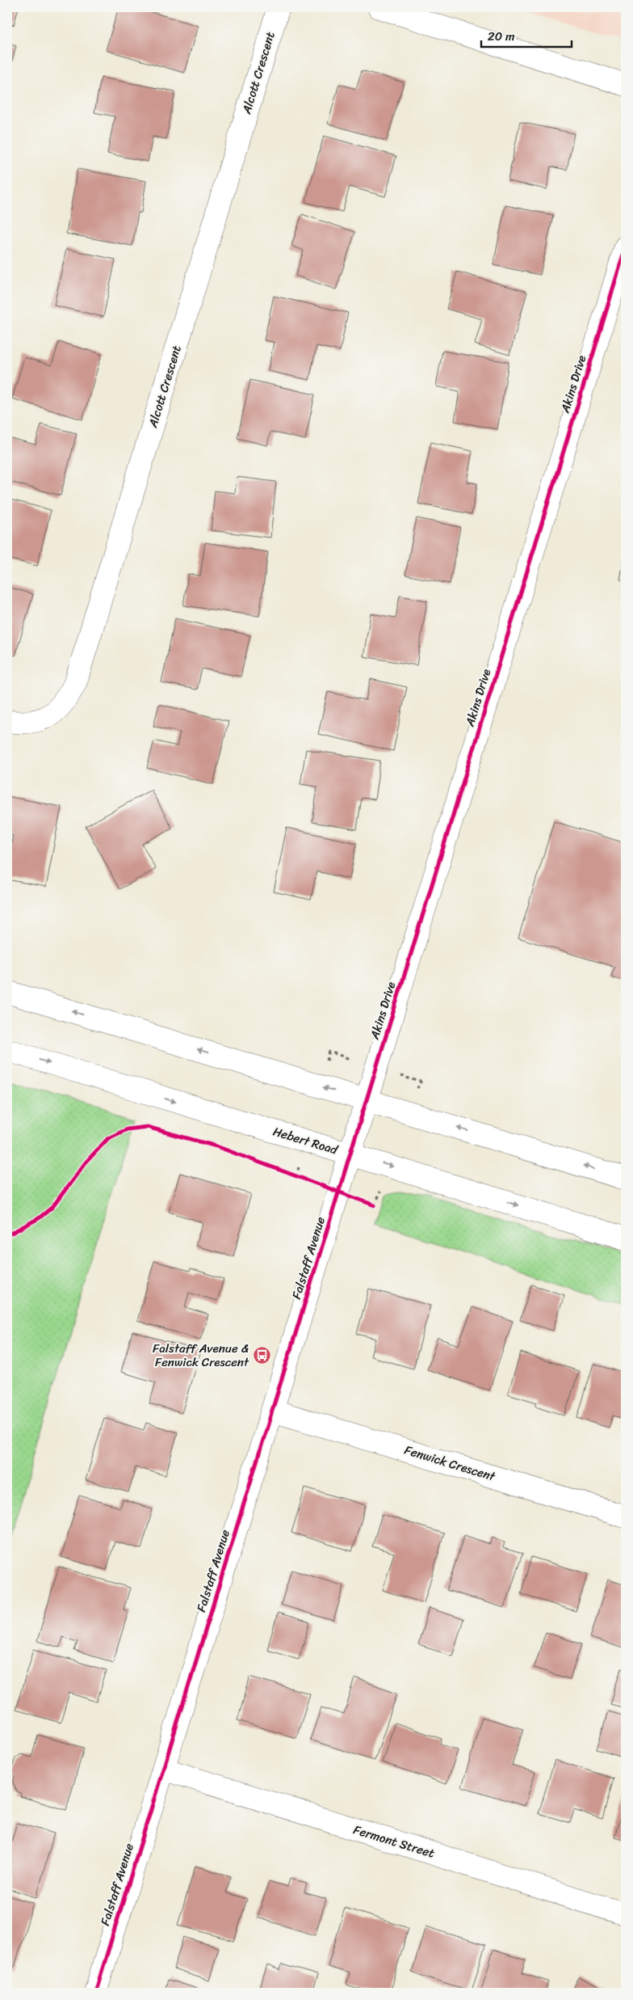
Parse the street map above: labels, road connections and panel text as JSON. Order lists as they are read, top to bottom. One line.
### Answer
{"streets":{"street":["Alcott Crescent","Akins Drive","Hebert Road","Falstaff Avenue","Fenwick Crescent","Fermont Street"]},"crossings":[["Akins Drive","Hebert Road"],["Akins Drive","Falstaff Avenue"],["Hebert Road","Falstaff Avenue"],["Falstaff Avenue","Fenwick Crescent"],["Falstaff Avenue","Fermont Street"]],"places":{"bus stop":["Falstaff Avenue & Fenwick Crescent"]},"scale_bar":"20 m"}
